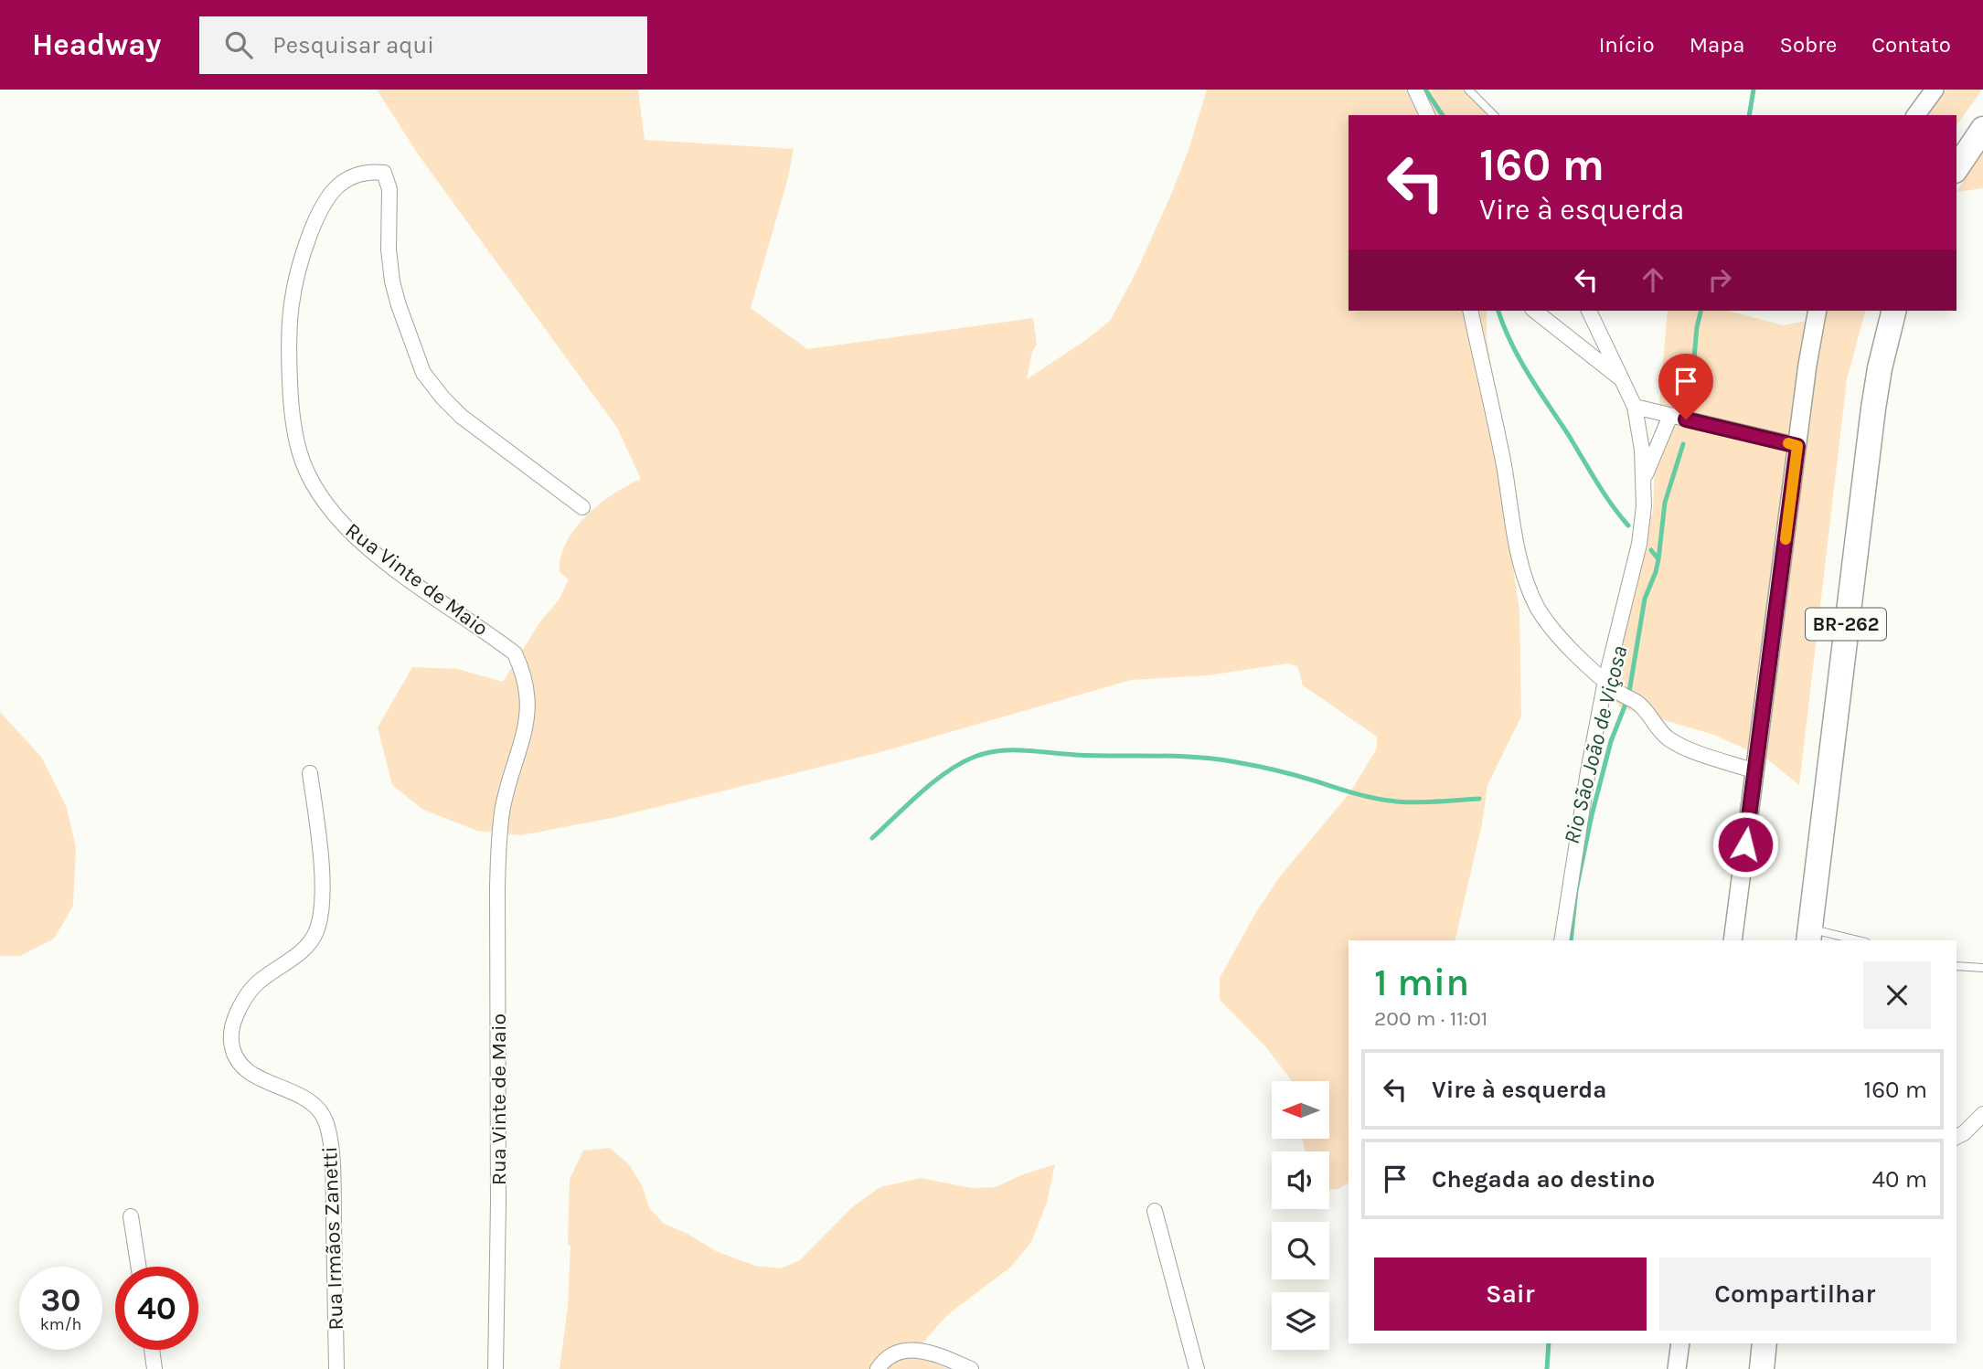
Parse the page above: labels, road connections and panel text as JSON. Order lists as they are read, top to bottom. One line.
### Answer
{"streets":{"highway":["BR-262"],"street":["Rua Vinte de Maio","Rua Irmãos Zanetti"]},"water":["Rio São João de Viçosa"],"north":"left","page":{"header":"Headway","search":"Pesquisar aqui","nav":["Início","Mapa","Sobre","Contato"],"turn":["160 m","Vire à esquerda"],"heading":["1 min","200 m · 11:01"],"list":[{"name":"Vire à esquerda","value":"160 m"},{"name":"Chegada ao destino","value":"40 m"}],"buttons":["Sair","Compartilhar"],"speed":"30 km/h","limit":"40"}}
